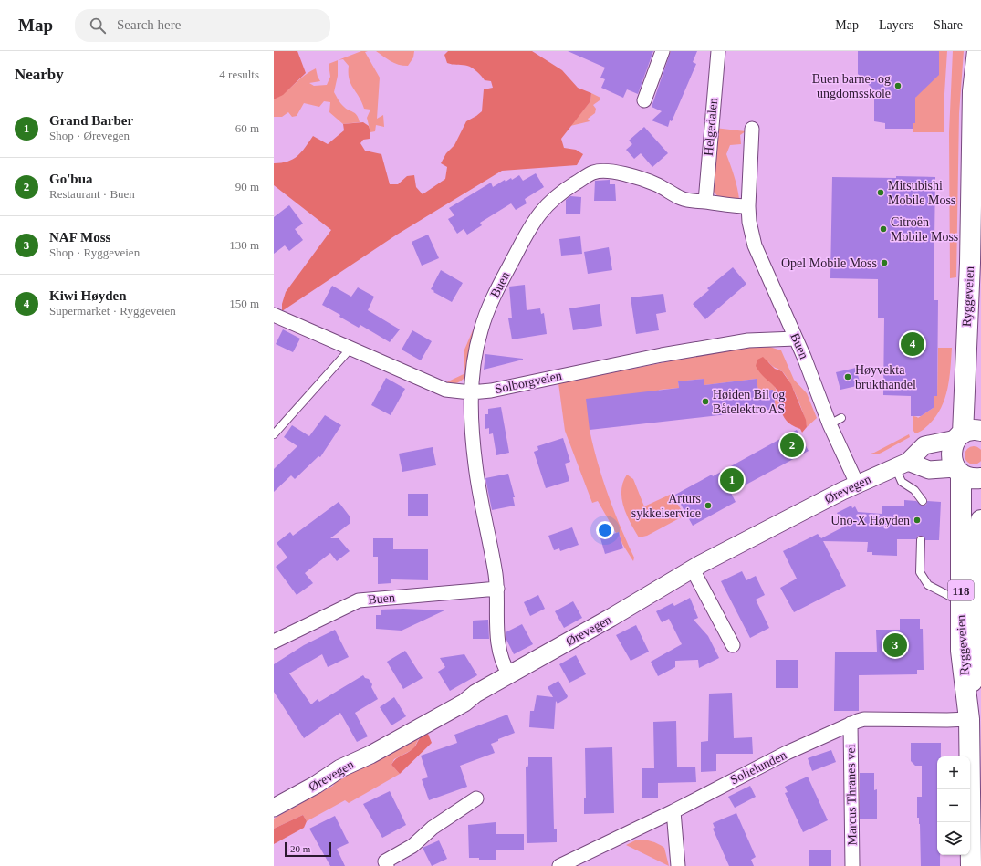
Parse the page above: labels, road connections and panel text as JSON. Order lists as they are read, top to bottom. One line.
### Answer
{"streets":{"main road":["Ryggeveien","118"],"street":["Helgedalen","Buen","Solborgveien","Ørevegen","Solielunden","Marcus Thranes vei"]},"crossings":[["Helgedalen","Buen"],["Buen","Solborgveien"],["Buen","Ørevegen"],["Ryggeveien","Ørevegen"],["Ryggeveien","118"],["Ryggeveien","Solielunden"],["Ørevegen","118"],["Solielunden","Marcus Thranes vei"]],"places":["Buen barne- og ungdomsskole","Mitsubishi Mobile Moss","Citroën Mobile Moss","Opel Mobile Moss","Høyvekta brukthandel","Høiden Bil og Båtelektro AS","Arturs sykkelservice","Uno-X Høyden"],"scale_bar":"20 m","page":{"header":"Map","search":"Search here","nav":["Map","Layers","Share"],"heading":["Nearby","4 results"],"list":[{"mark":"1","name":"Grand Barber","note":"Shop · Ørevegen","value":"60 m"},{"mark":"2","name":"Go'bua","note":"Restaurant · Buen","value":"90 m"},{"mark":"3","name":"NAF Moss","note":"Shop · Ryggeveien","value":"130 m"},{"mark":"4","name":"Kiwi Høyden","note":"Supermarket · Ryggeveien","value":"150 m"}],"pins":["4","2","1","3"],"map_buttons":["+","−"],"scale":"20 m"}}
